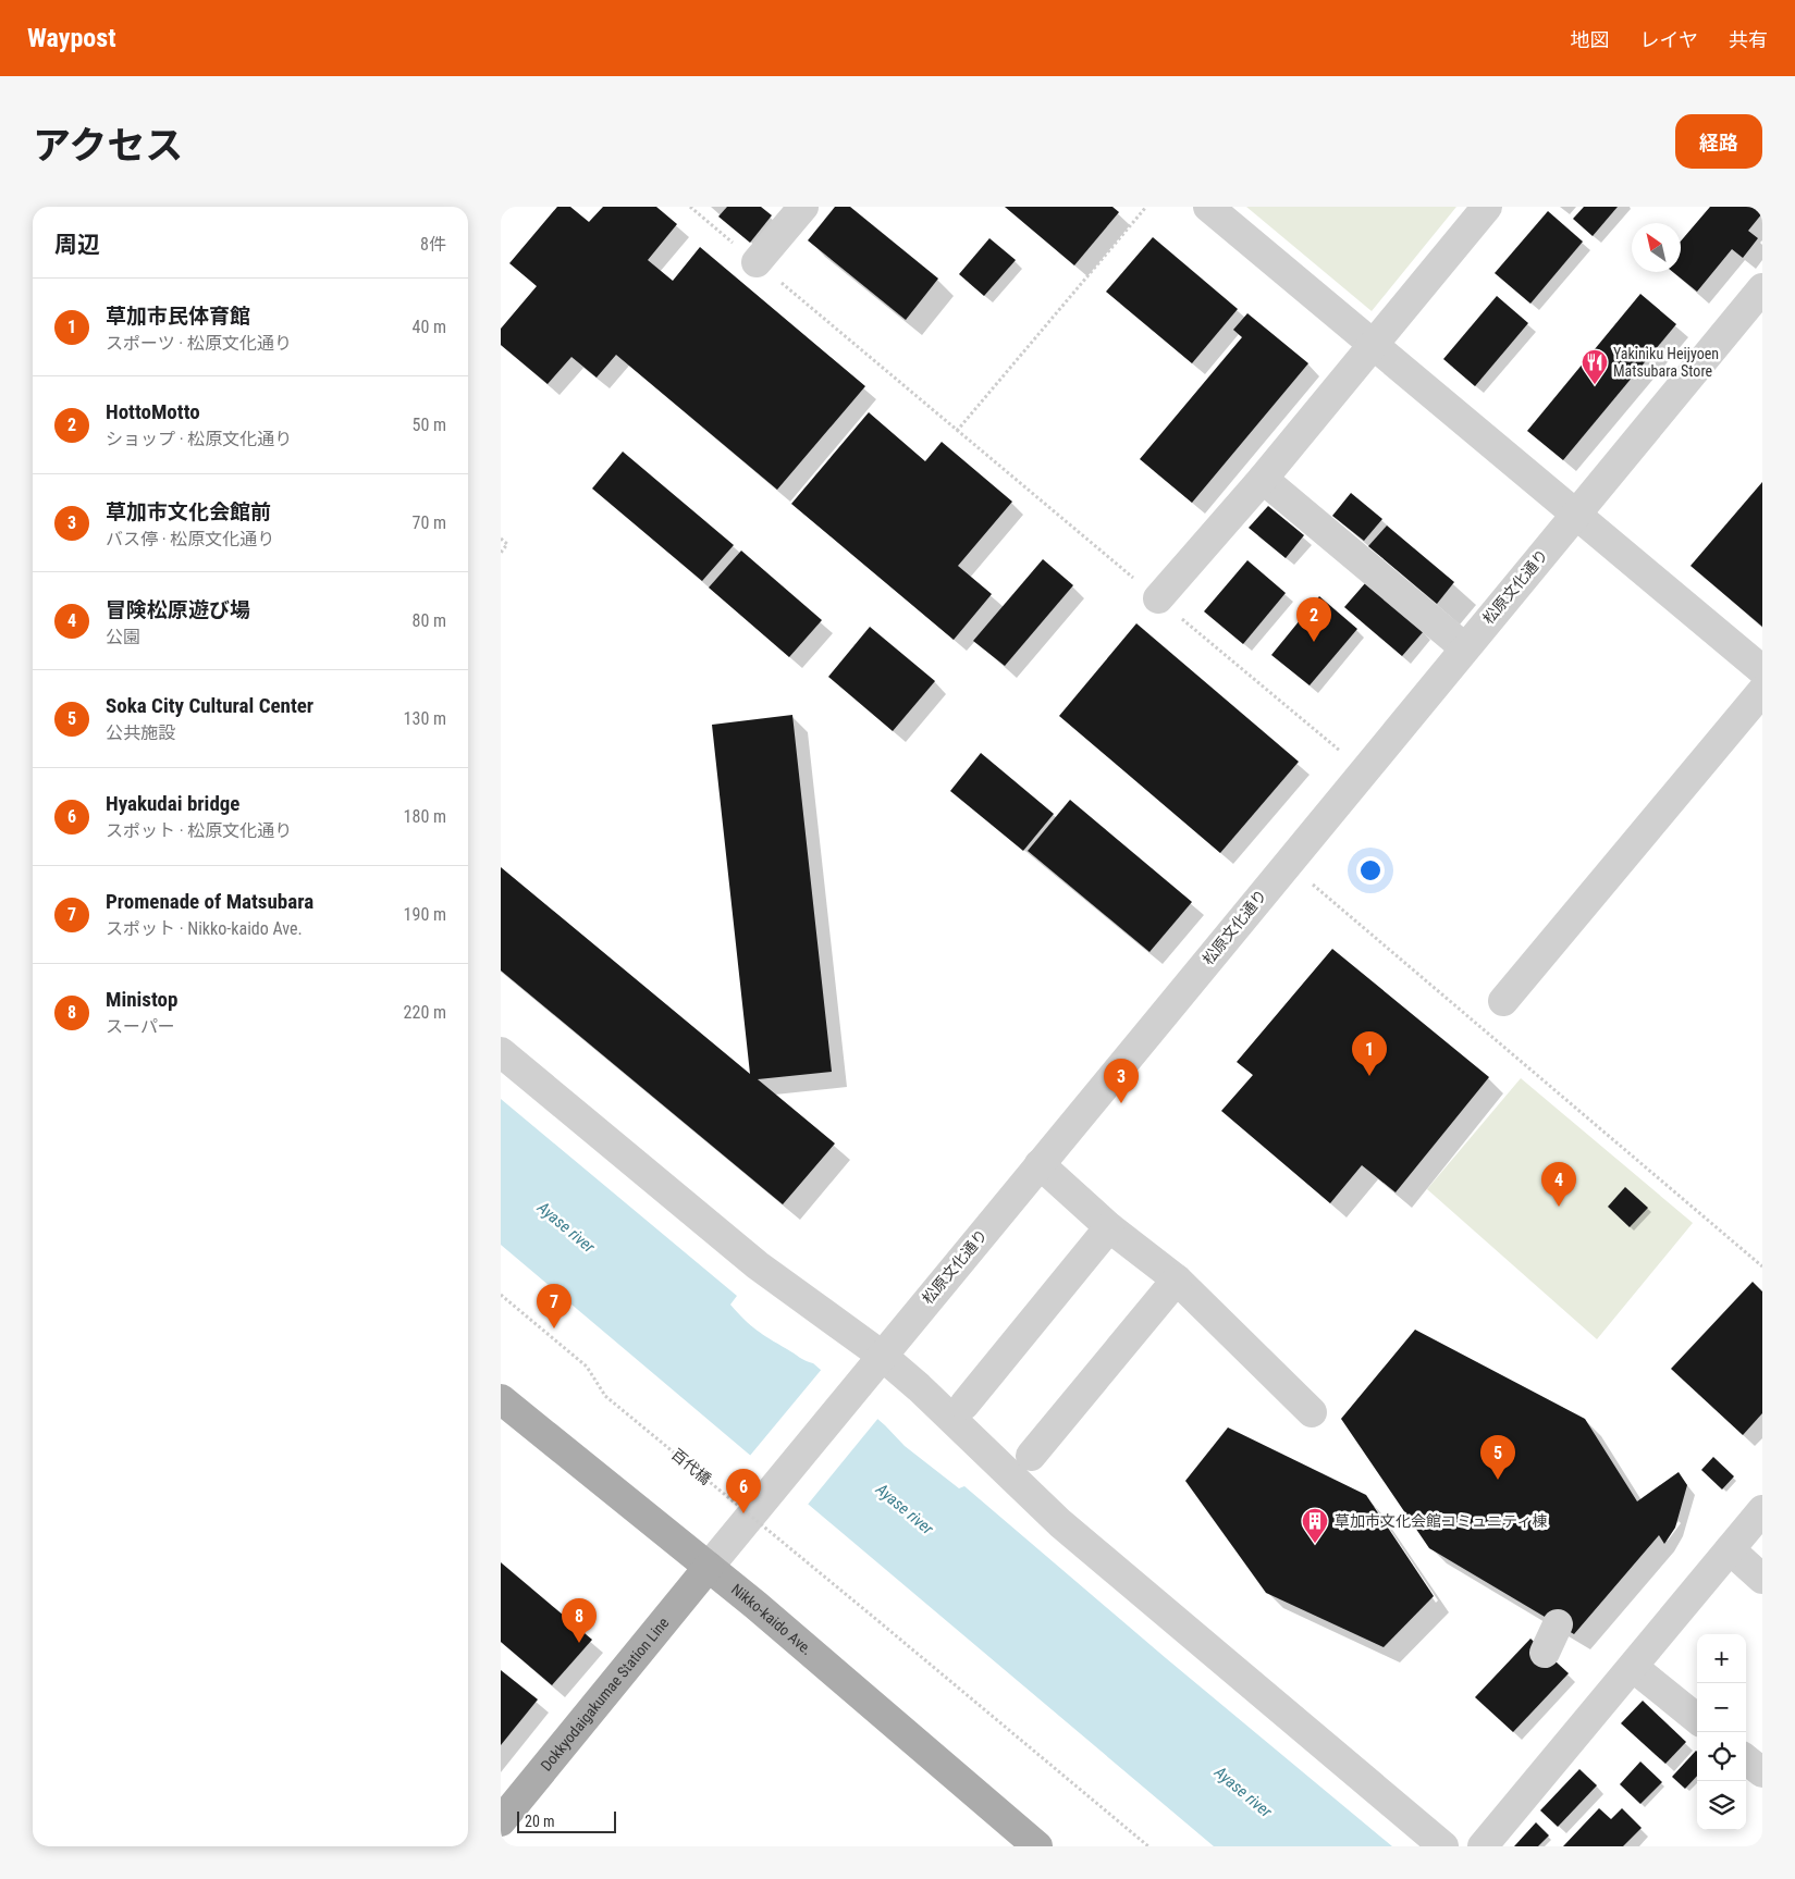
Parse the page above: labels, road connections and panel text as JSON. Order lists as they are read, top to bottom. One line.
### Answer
{"streets":{"main road":["Nikko-kaido Ave.","Dokkyodaigakumae Station Line"],"street":["松原文化通り"],"path":["百代橋"]},"crossings":[["松原文化通り","Nikko-kaido Ave."],["松原文化通り","Dokkyodaigakumae Station Line"],["Nikko-kaido Ave.","Dokkyodaigakumae Station Line"]],"water":["Ayase river"],"places":{"restaurant":["Yakiniku Heijyoen Matsubara Store"],"building":["草加市文化会館コミュニティ棟"]},"scale_bar":"20 m","north":"top left","page":{"header":"Waypost","nav":["地図","レイヤ","共有"],"title":"アクセス","buttons":"経路","heading":["周辺","8件"],"list":[{"mark":"1","name":"草加市民体育館","note":"スポーツ · 松原文化通り","value":"40 m"},{"mark":"2","name":"HottoMotto","note":"ショップ · 松原文化通り","value":"50 m"},{"mark":"3","name":"草加市文化会館前","note":"バス停 · 松原文化通り","value":"70 m"},{"mark":"4","name":"冒険松原遊び場","note":"公園","value":"80 m"},{"mark":"5","name":"Soka City Cultural Center","note":"公共施設","value":"130 m"},{"mark":"6","name":"Hyakudai bridge","note":"スポット · 松原文化通り","value":"180 m"},{"mark":"7","name":"Promenade of Matsubara","note":"スポット · Nikko-kaido Ave.","value":"190 m"},{"mark":"8","name":"Ministop","note":"スーパー","value":"220 m"}],"pins":["2","1","3","4","7","5","6","8"],"map_buttons":["+","−"],"scale":"20 m"}}
